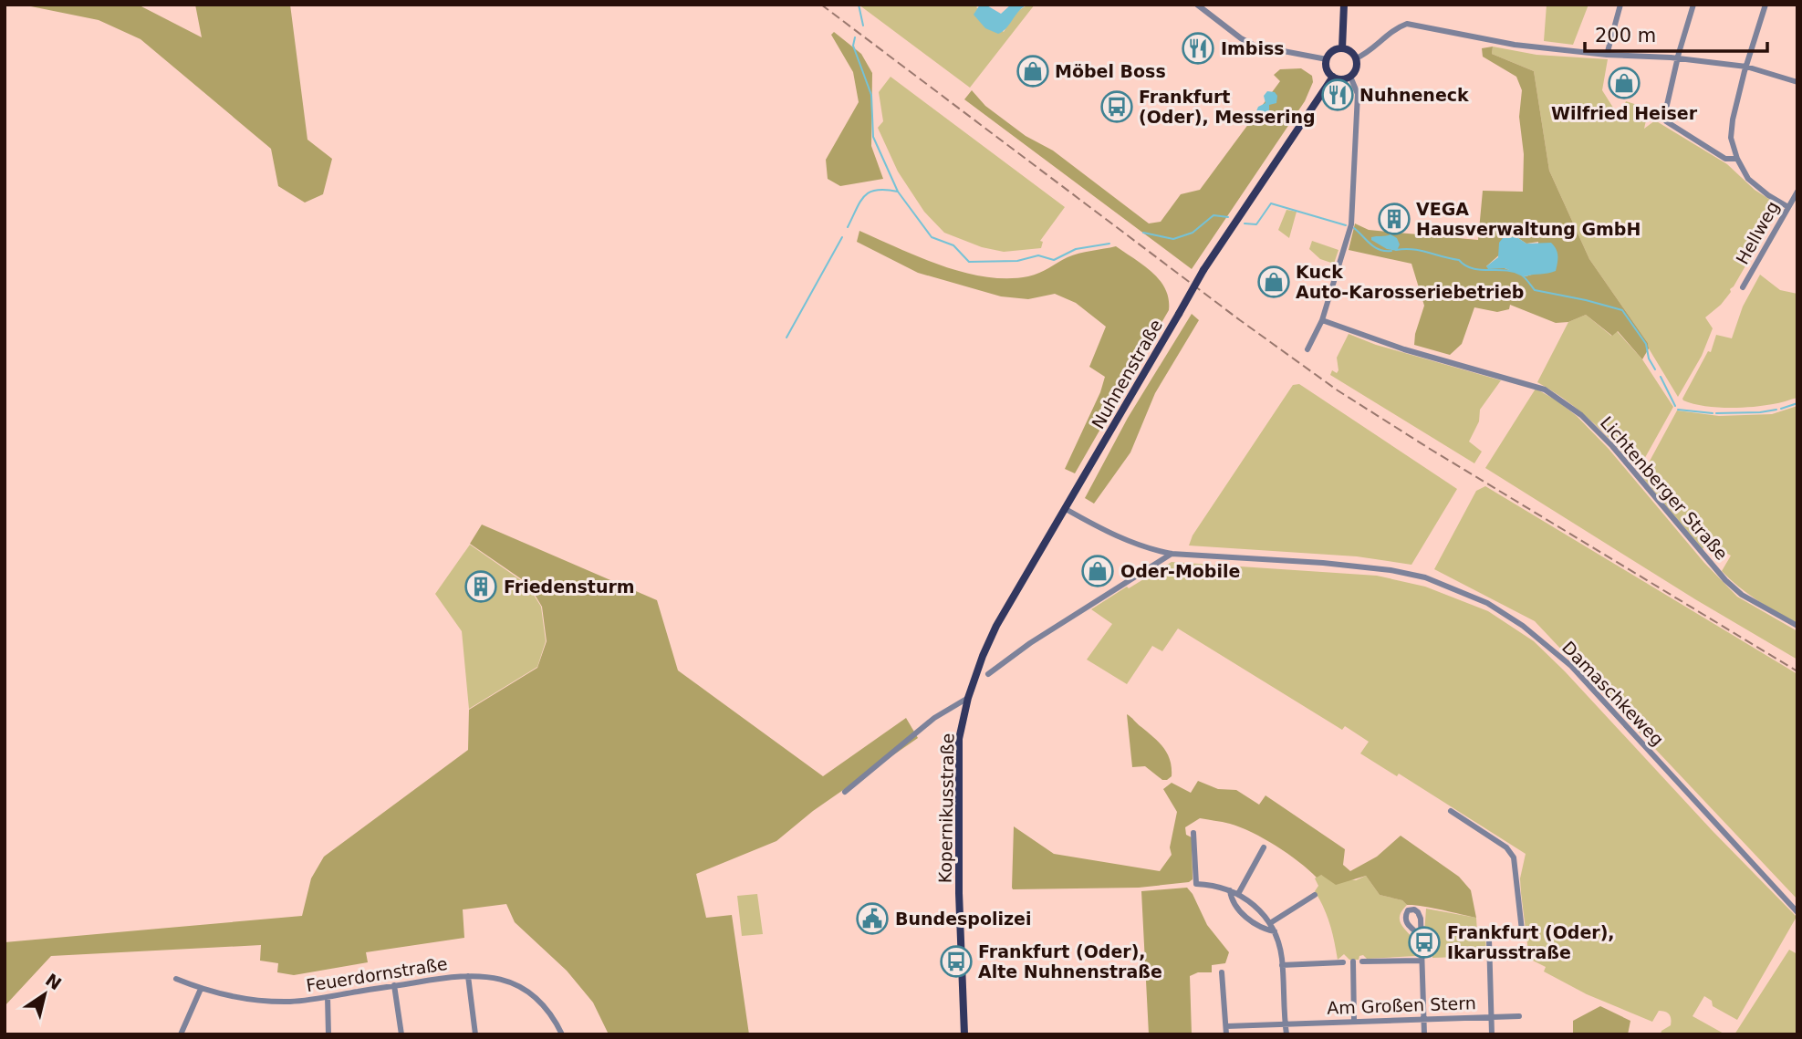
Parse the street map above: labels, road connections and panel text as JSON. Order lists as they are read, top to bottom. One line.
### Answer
{"streets":{"main road":["Nuhnenstraße","Kopernikusstraße"],"street":["Hellweg","Lichtenberger Straße","Damaschkeweg","Feuerdornstraße","Am Großen Stern"]},"crossings":[["Nuhnenstraße","Damaschkeweg"],["Nuhnenstraße","Kopernikusstraße"]],"places":{"restaurant":["Imbiss","Nuhneneck"],"shop":["Möbel Boss","Wilfried Heiser","Kuck Auto-Karosseriebetrieb","Oder-Mobile"],"bus stop":["Frankfurt (Oder), Messering","Frankfurt (Oder), Ikarusstraße","Frankfurt (Oder), Alte Nuhnenstraße"],"building":["VEGA Hausverwaltung GmbH","Friedensturm"],"public building":["Bundespolizei"]},"scale_bar":"200 m","north":"top right"}
